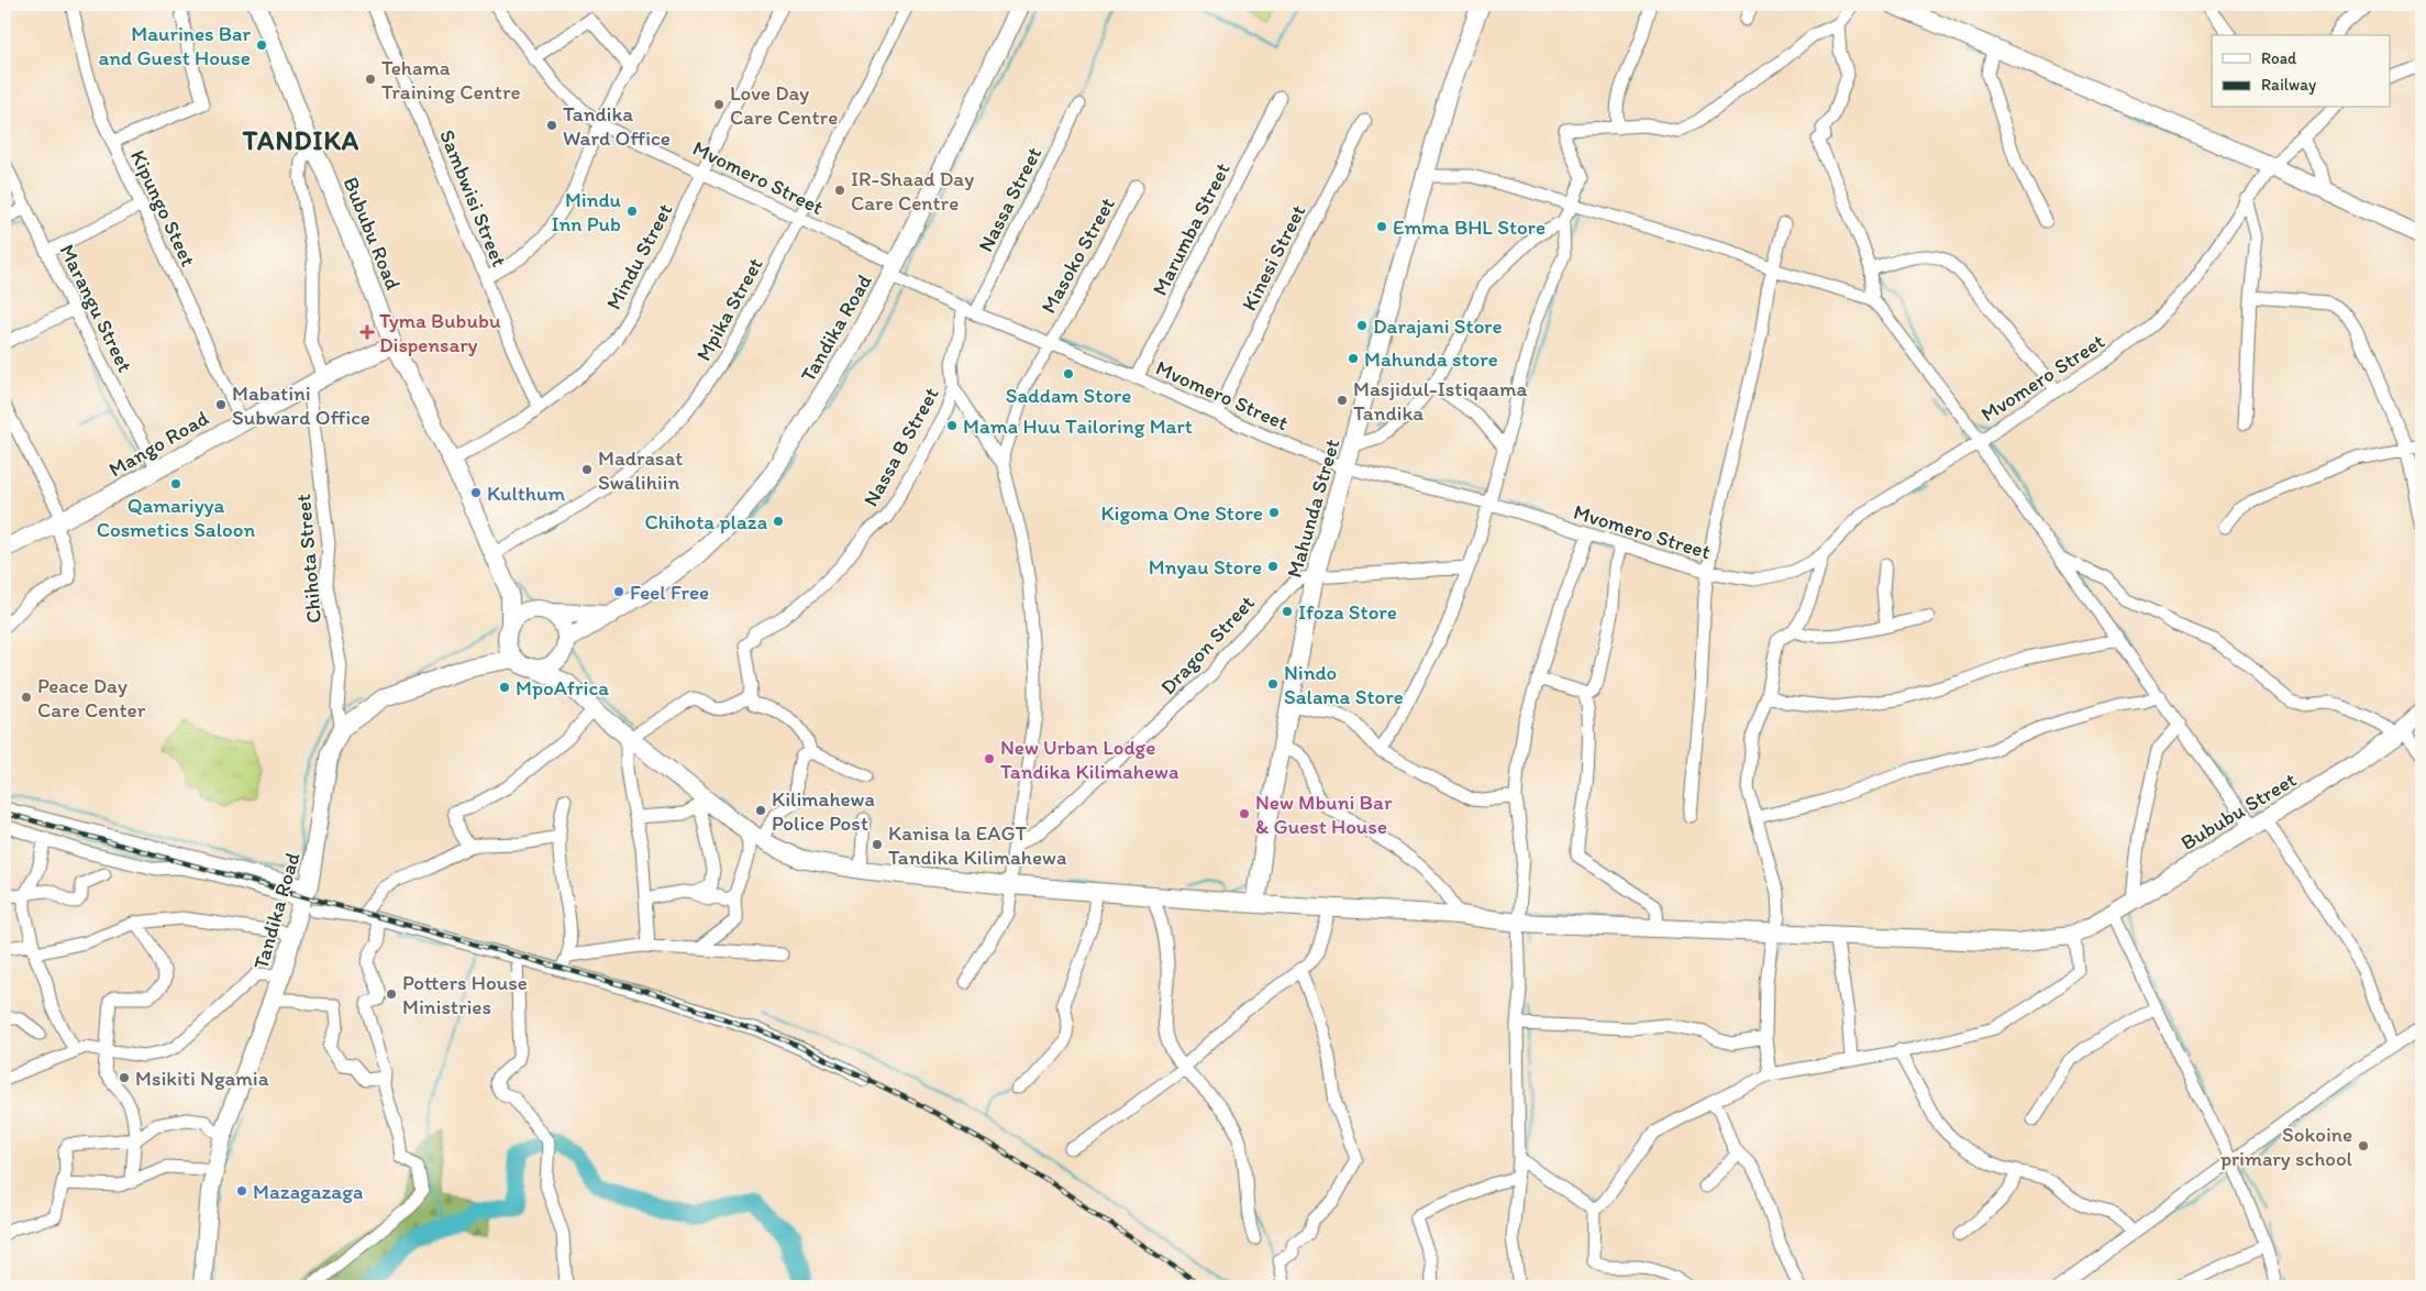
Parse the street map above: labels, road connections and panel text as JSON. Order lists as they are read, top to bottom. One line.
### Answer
{"streets":{"street":["Mvomero Street","Sambwisi Street","Nassa Street","Kipungo Steet","Marumba Street","Bububu Road","Masoko Street","Mindu Street","Kinesi Street","Marangu Street","Mpika Street","Tandika Road","Mango Road","Nassa B Street","Mahunda Street","Chihota Street","Dragon Street","Bububu Street"]},"crossings":[["Mvomero Street","Nassa Street"],["Mvomero Street","Marumba Street"],["Mvomero Street","Masoko Street"],["Mvomero Street","Mindu Street"],["Mvomero Street","Kinesi Street"],["Mvomero Street","Mpika Street"],["Mvomero Street","Tandika Road"],["Mvomero Street","Mahunda Street"],["Sambwisi Street","Mindu Street"],["Kipungo Steet","Mango Road"],["Bububu Road","Mindu Street"],["Bububu Road","Mpika Street"],["Bububu Road","Mango Road"],["Bububu Road","Chihota Street"],["Marangu Street","Mango Road"],["Tandika Road","Chihota Street"],["Mango Road","Chihota Street"],["Mahunda Street","Dragon Street"]],"districts":["TANDIKA"],"places":{"other":["Maurines Bar and Guest House","Tehama Training Centre","Love Day Care Centre","Tandika Ward Office","IR-Shaad Day Care Centre","Mindu Inn Pub","Emma BHL Store","Darajani Store","Mahunda store","Saddam Store","Masjidul-Istiqaama Tandika","Mabatini Subward Office","Mama Huu Tailoring Mart","Madrasat Swalihiin","Qamariyya Cosmetics Saloon","Kulthum","Kigoma One Store","Chihota plaza","Mnyau Store","Feel Free","Ifoza Store","Nindo Salama Store","MpoAfrica","Peace Day Care Center","New Urban Lodge Tandika Kilimahewa","Kilimahewa Police Post","New Mbuni Bar & Guest House","Kanisa la EAGT Tandika Kilimahewa","Potters House Ministries","Msikiti Ngamia","Sokoine primary school","Mazagazaga"],"health":["Tyma Bububu Dispensary"]},"legend":["Road","Railway"]}
